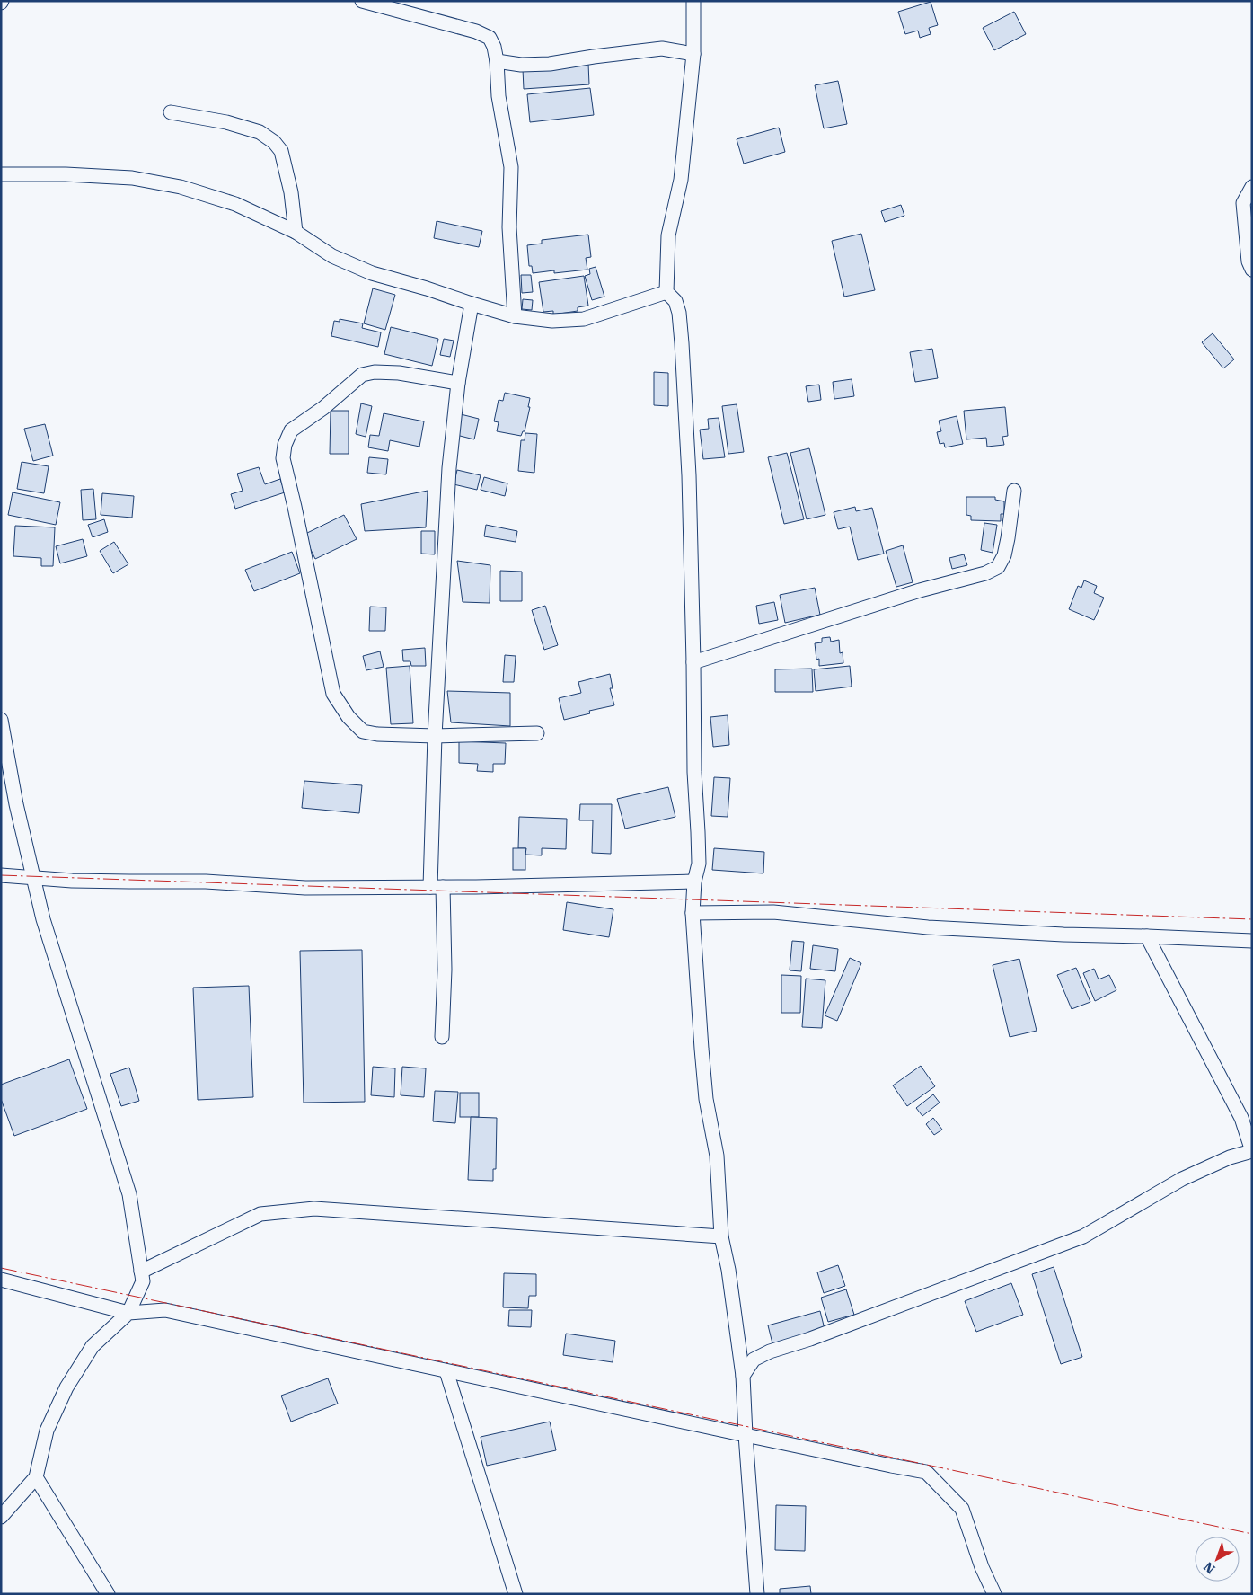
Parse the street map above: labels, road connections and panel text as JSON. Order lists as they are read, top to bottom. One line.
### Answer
{"north":"bottom left"}
